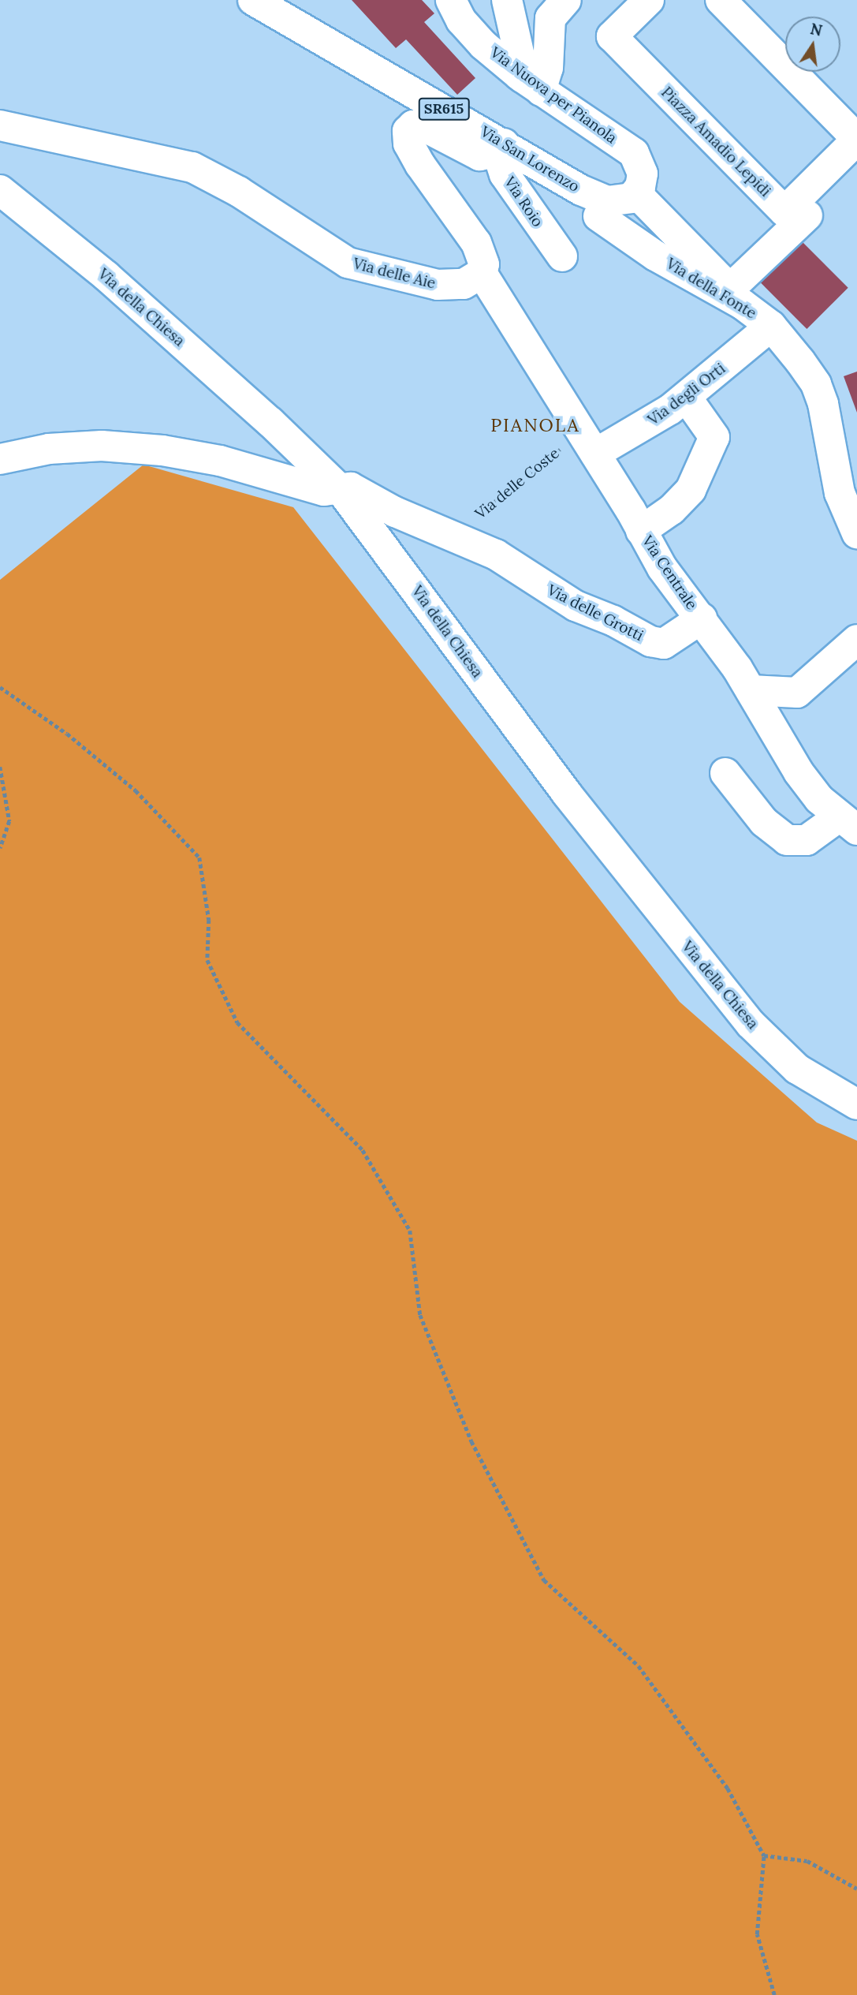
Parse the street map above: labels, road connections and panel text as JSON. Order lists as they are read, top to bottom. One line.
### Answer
{"streets":{"street":["Via Nuova per Pianola","SR615","Piazza Amadio Lepidi","Via San Lorenzo","Via Roio","Via delle Aie","Via della Fonte","Via della Chiesa","Via degli Orti","Via Centrale","Via delle Grotti"],"path":["Via delle Coste"]},"crossings":[["Via Nuova per Pianola","Via San Lorenzo"],["Via San Lorenzo","Via Roio"],["Via delle Aie","Via Centrale"],["Via della Fonte","Via degli Orti"],["Via degli Orti","Via delle Coste"],["Via degli Orti","Via Centrale"],["Via delle Coste","Via Centrale"],["Via delle Coste","Via delle Grotti"],["Via Centrale","Via delle Grotti"]],"districts":["PIANOLA"],"north":"top"}
